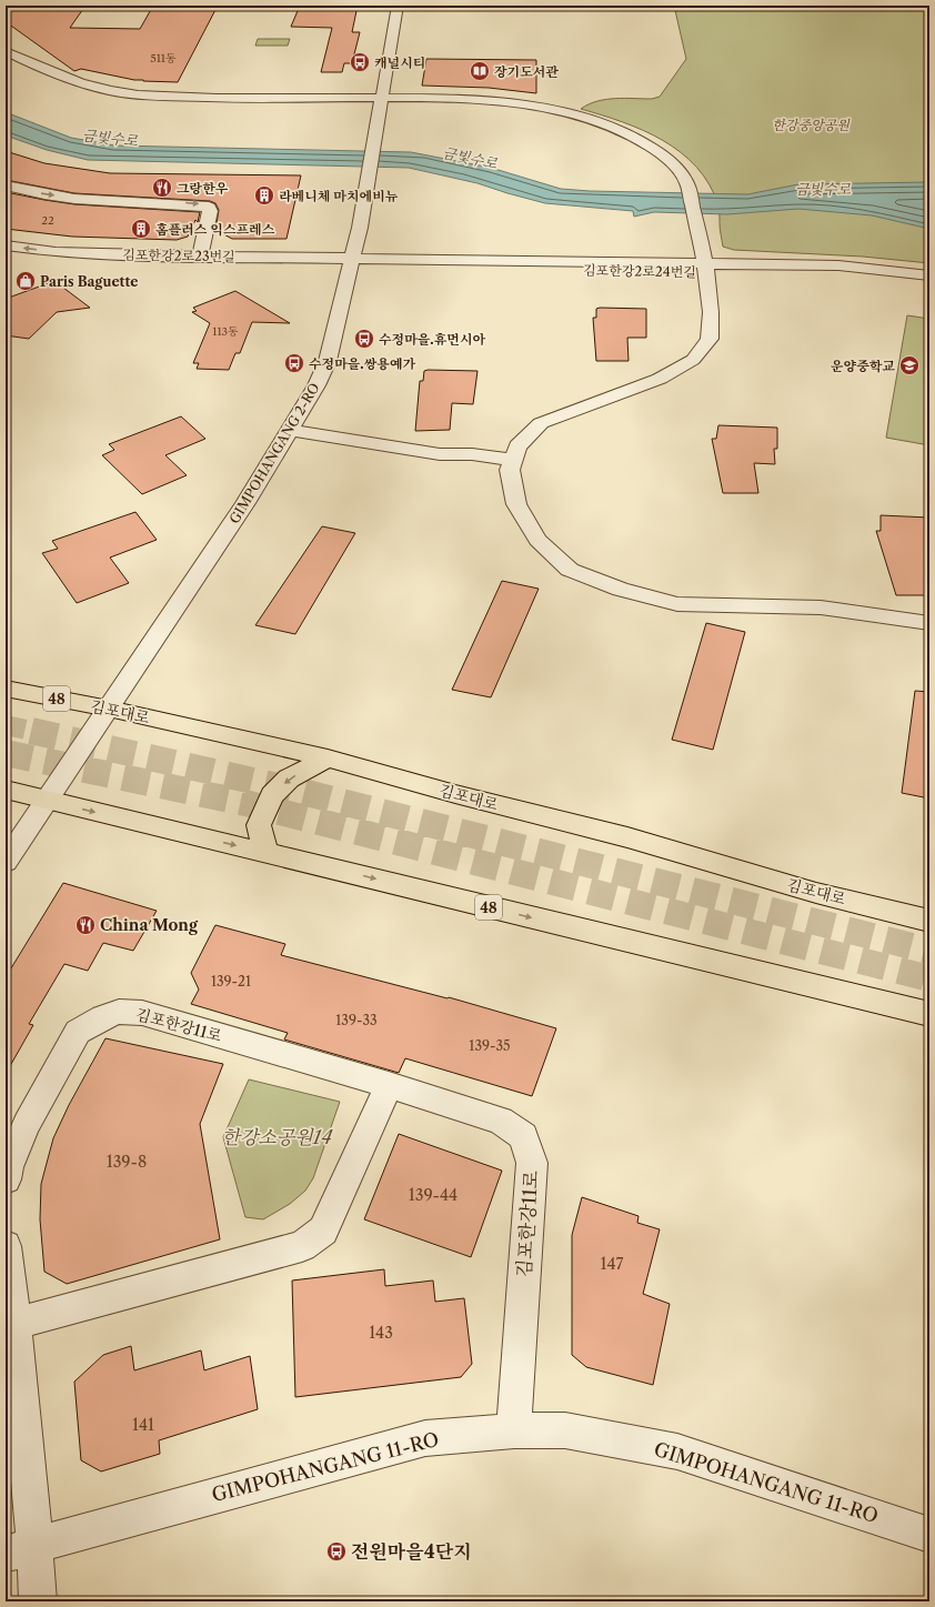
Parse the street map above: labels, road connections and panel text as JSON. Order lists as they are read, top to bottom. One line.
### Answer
{"streets":{"main road":["48","김포대로"],"street":["김포한강2로23번길","김포한강2로24번길","GIMPOHANGANG 2-RO","김포한강11로","GIMPOHANGANG 11-RO"]},"crossings":[["김포한강2로23번길","김포한강2로24번길"],["김포한강2로23번길","GIMPOHANGANG 2-RO"],["김포한강2로24번길","GIMPOHANGANG 2-RO"],["GIMPOHANGANG 2-RO","48"],["GIMPOHANGANG 2-RO","김포대로"],["김포한강11로","GIMPOHANGANG 11-RO"]],"water":["금빛수로"],"parks":["한강중앙공원","한강소공원14"],"places":{"bus stop":["캐널시티","수정마을.휴먼시아","수정마을.쌍용예가","전원마을4단지"],"library":["장기도서관"],"restaurant":["그랑한우","China Mong"],"building":["라베니체 마치에비뉴","홈플러스 익스프레스"],"shop":["Paris Baguette"],"school or university":["운양중학교"]},"house_numbers":["511동","22","113동","139-21","139-33","139-35","139-8","139-44","147","143","141"]}
